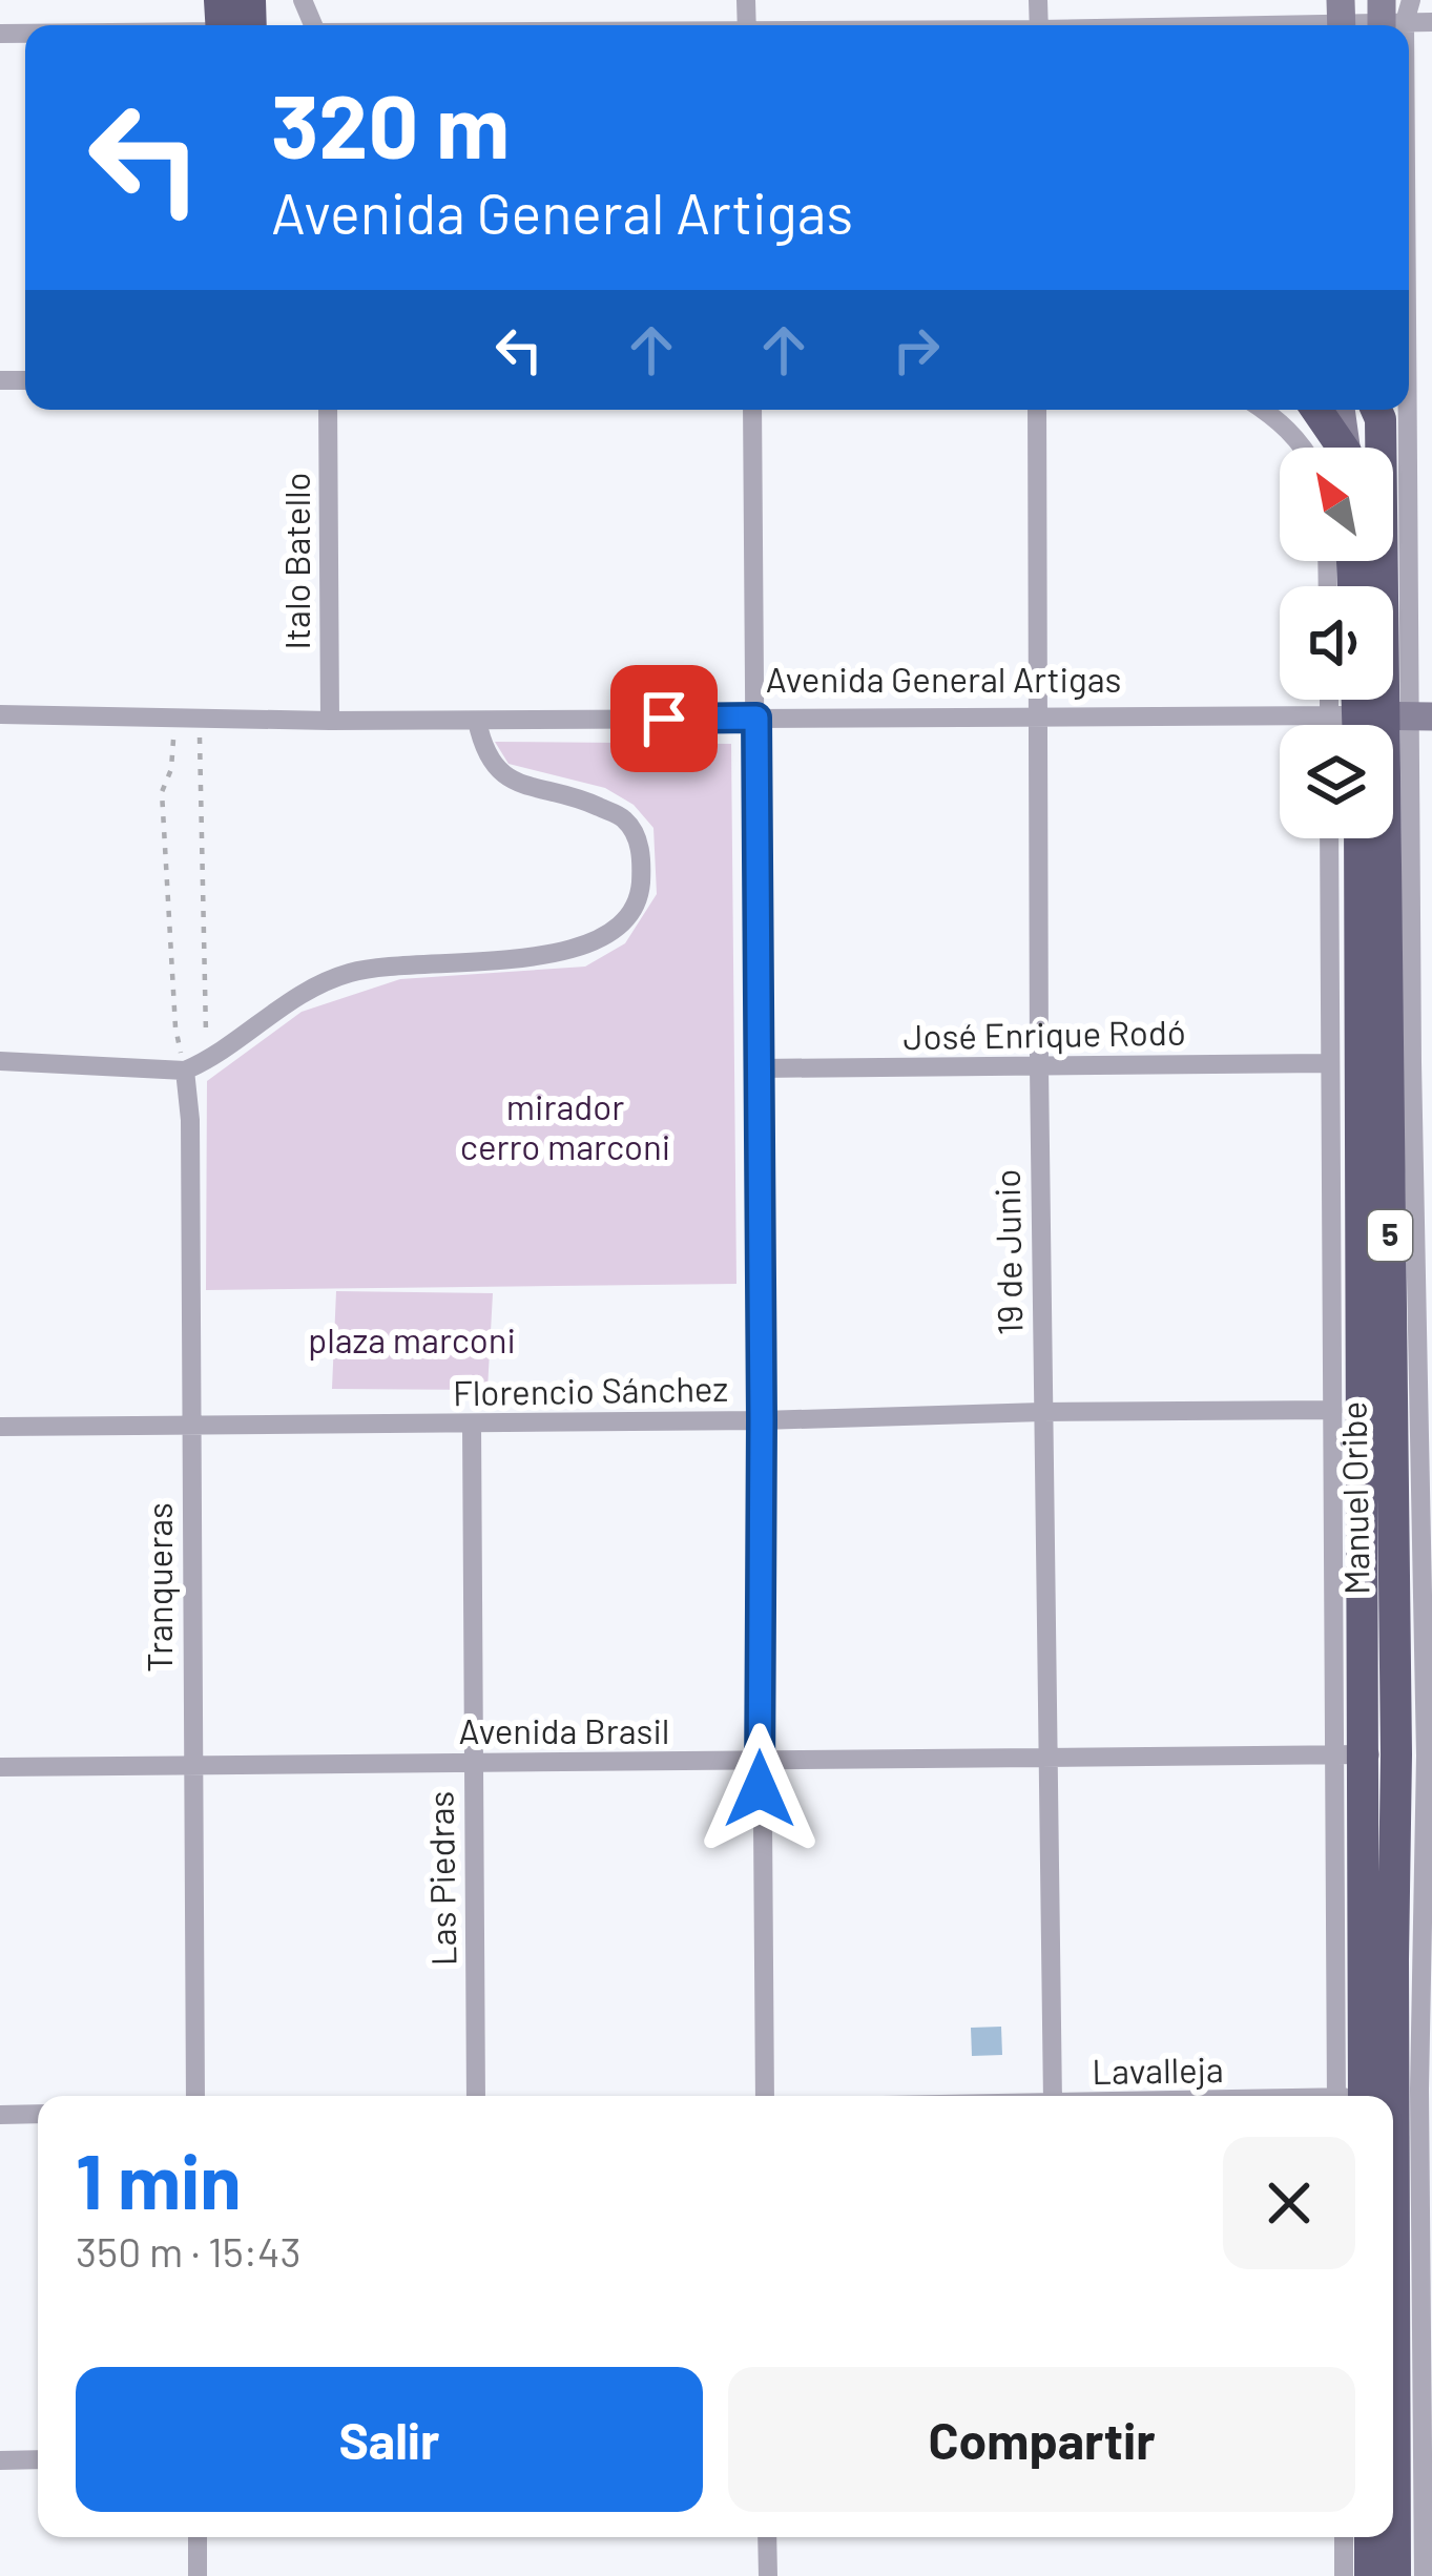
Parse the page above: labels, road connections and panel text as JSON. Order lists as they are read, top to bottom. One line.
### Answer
{"streets":{"highway":["5","Manuel Oribe"],"street":["Italo Batello","Avenida General Artigas","José Enrique Rodó","19 de Junio","Florencio Sánchez","Tranqueras","Avenida Brasil","Las Piedras"]},"crossings":[["Italo Batello","Avenida General Artigas"],["Avenida General Artigas","19 de Junio"],["Avenida General Artigas","Manuel Oribe"],["José Enrique Rodó","19 de Junio"],["José Enrique Rodó","Manuel Oribe"],["19 de Junio","Florencio Sánchez"],["19 de Junio","Avenida Brasil"],["Florencio Sánchez","Manuel Oribe"],["Florencio Sánchez","Tranqueras"],["Florencio Sánchez","Las Piedras"],["Manuel Oribe","Avenida Brasil"],["Tranqueras","Avenida Brasil"],["Avenida Brasil","Las Piedras"]],"parks":["mirador cerro marconi","plaza marconi"],"north":"top left","page":{"turn":["320 m","Avenida General Artigas"],"heading":["1 min","350 m · 15:43"],"buttons":["Salir","Compartir"]}}
